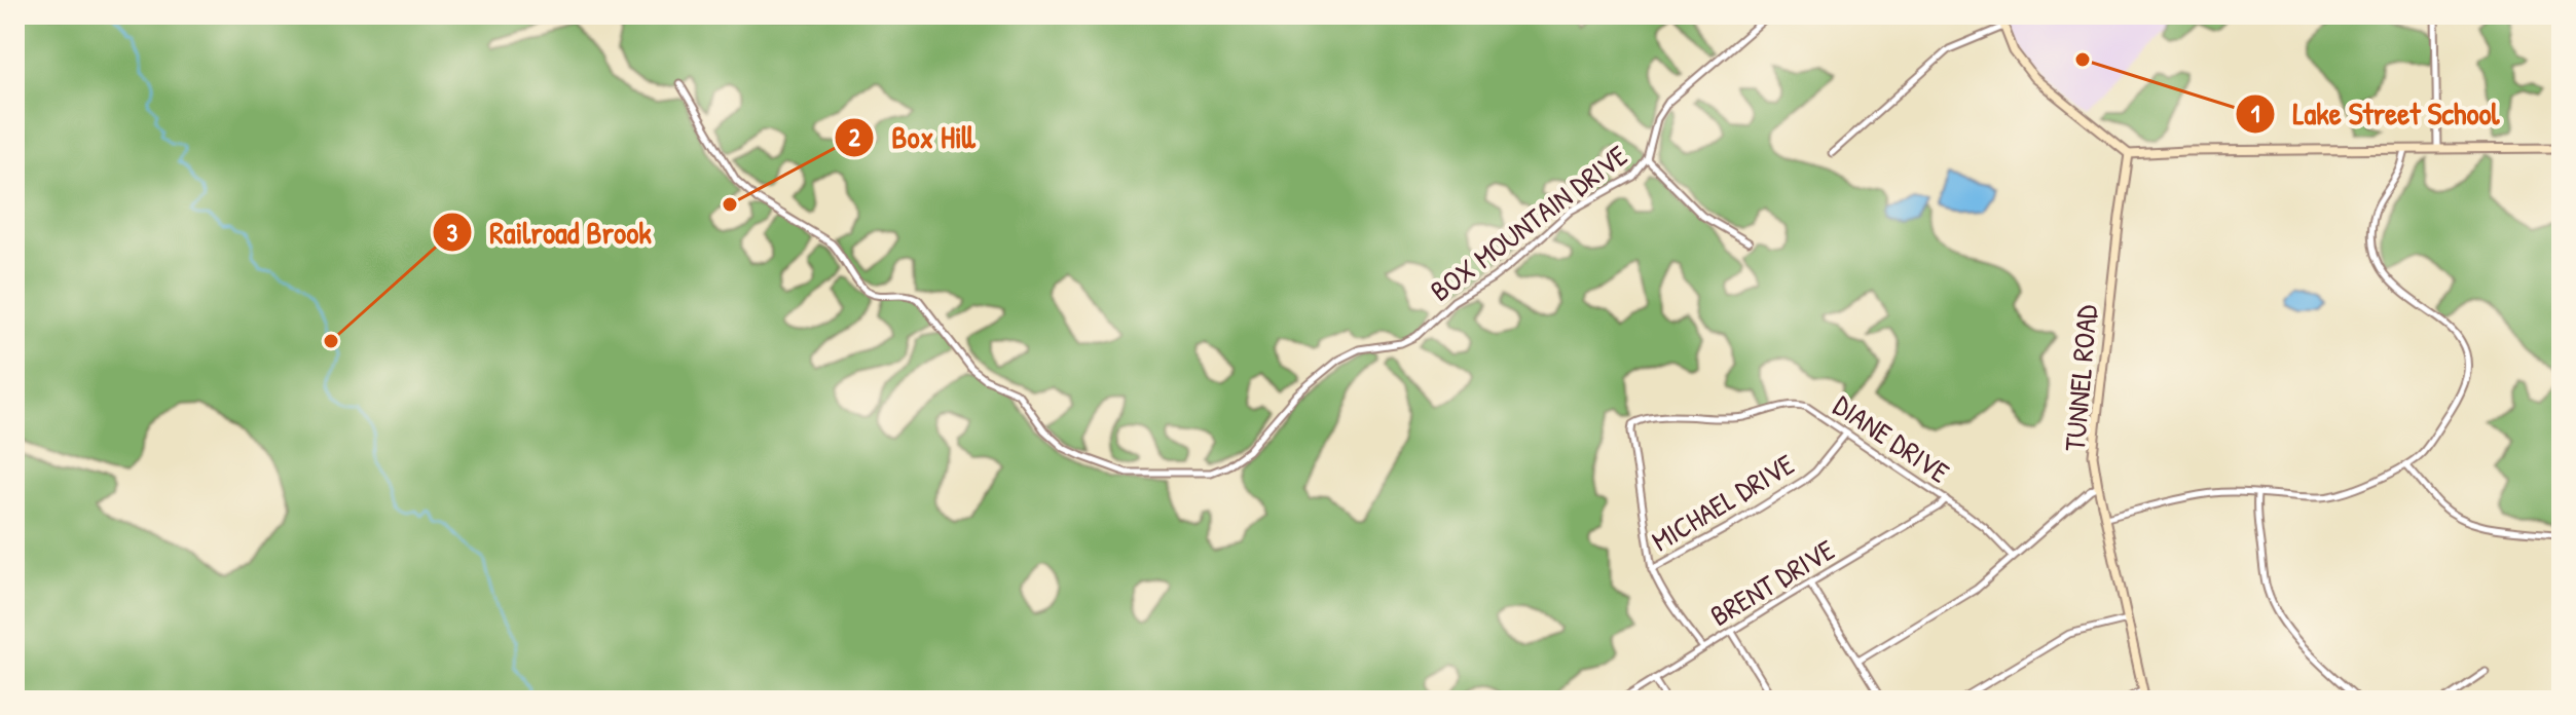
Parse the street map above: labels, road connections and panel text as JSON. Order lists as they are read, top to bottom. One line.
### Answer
{"streets":{"main road":["TUNNEL ROAD"],"street":["BOX MOUNTAIN DRIVE","DIANE DRIVE","MICHAEL DRIVE","BRENT DRIVE"]},"crossings":[["DIANE DRIVE","MICHAEL DRIVE"],["DIANE DRIVE","BRENT DRIVE"]],"places":["Lake Street School","Box Hill","Railroad Brook"]}
